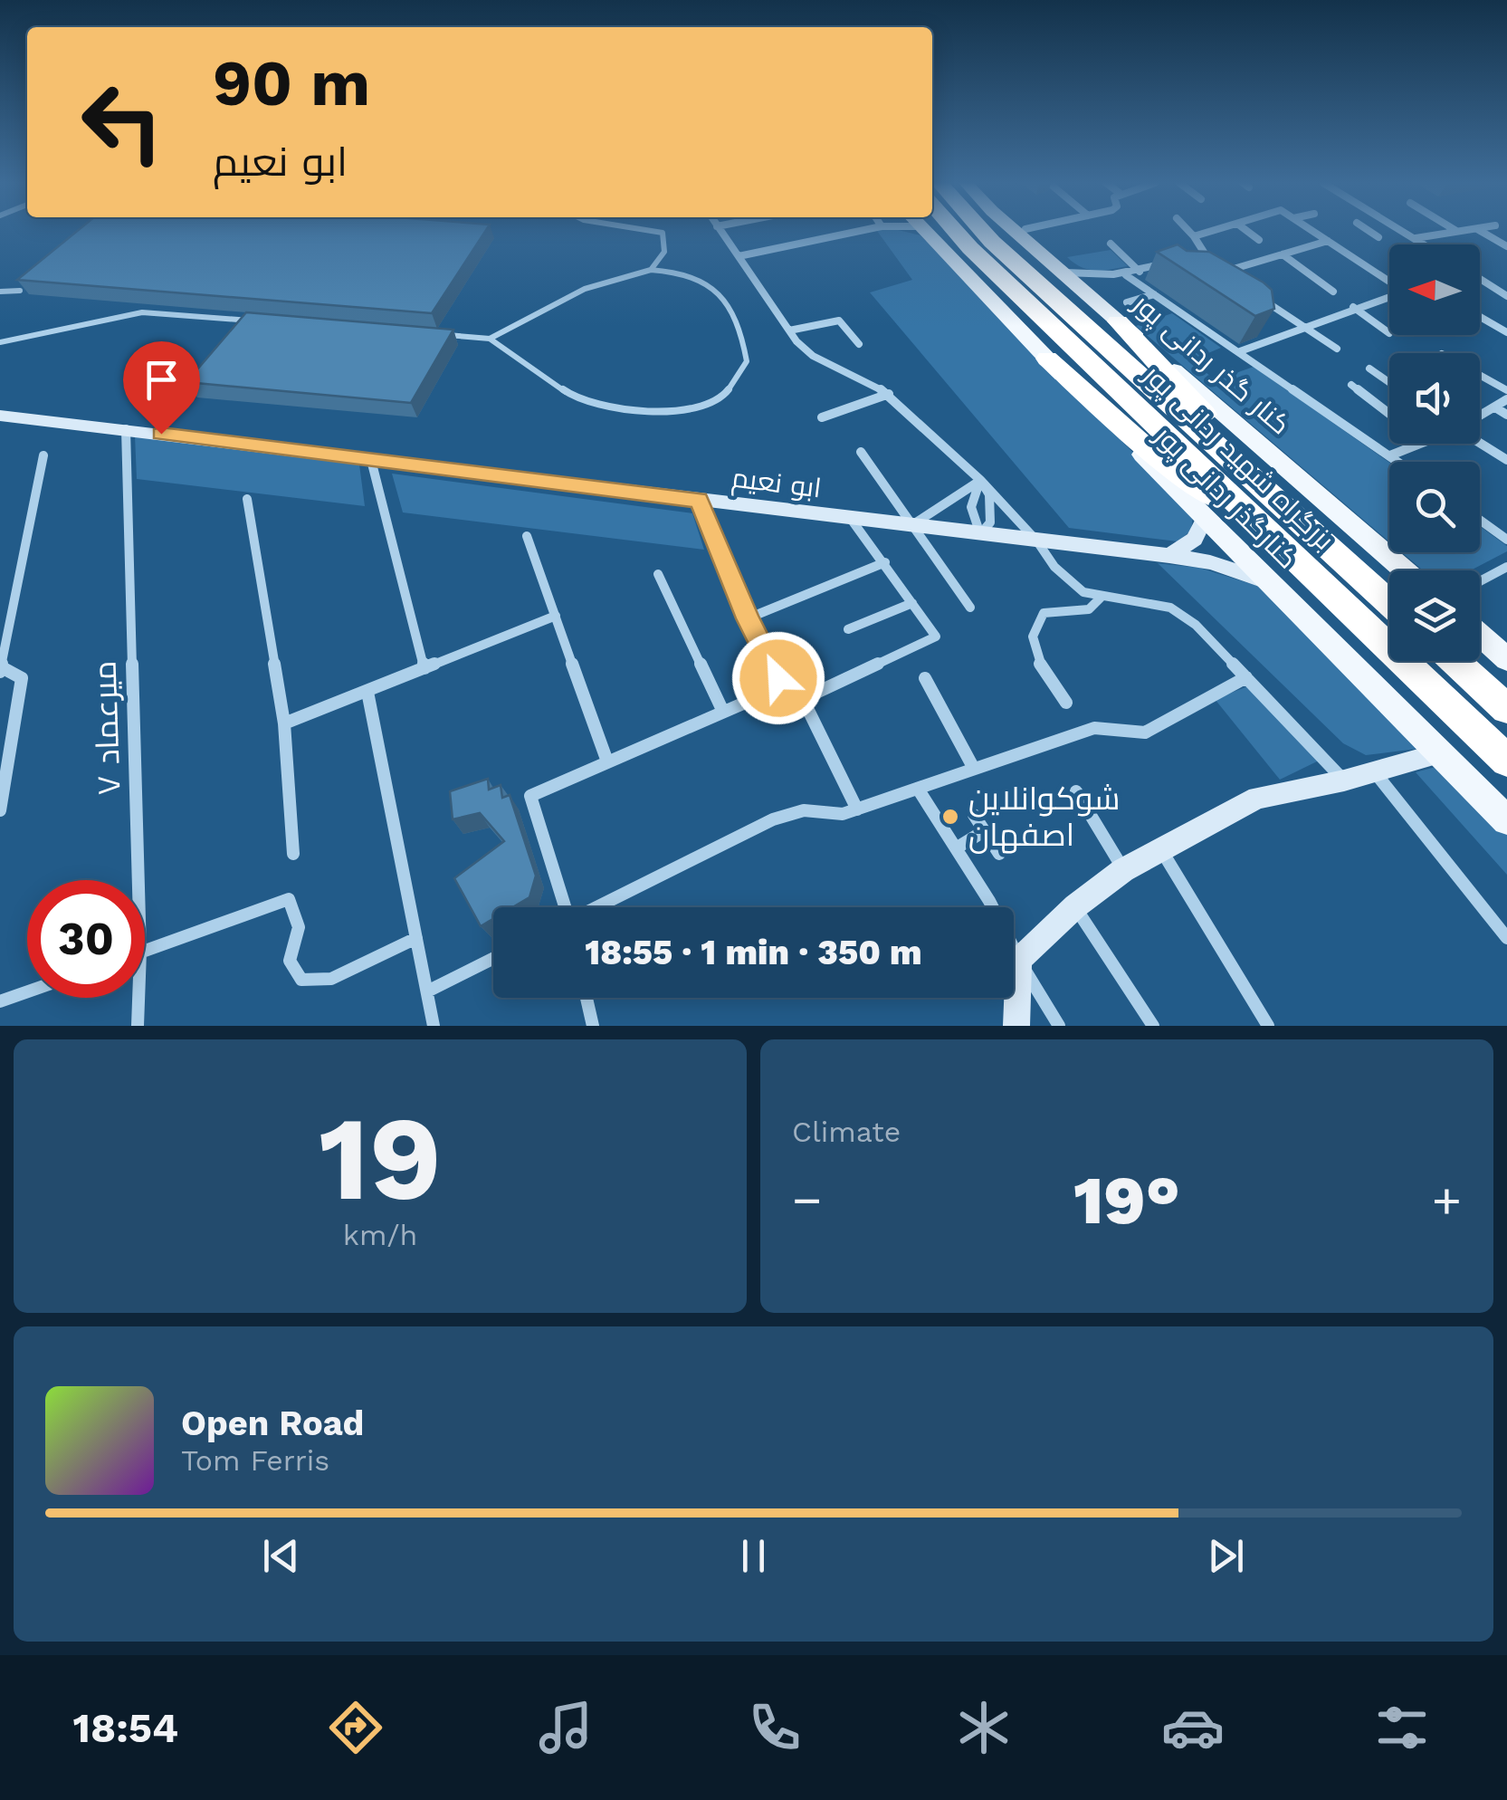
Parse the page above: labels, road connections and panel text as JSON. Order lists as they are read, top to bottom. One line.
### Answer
{"streets":{"highway":["بزرگراه شهید ردانی پور"],"main road":["کنار گذر ردانی پور","ابو نعیم","کنارگذر ردانی پور"],"street":["میرعماد ۷"]},"crossings":[["ابو نعیم","کنارگذر ردانی پور"],["ابو نعیم","میرعماد ۷"]],"places":["شوکوانلاین اصفهان"],"north":"left","page":{"turn":["90 m","ابو نعیم"],"limit":"30","trip":"18:55 · 1 min · 350 m","tile":[["19","km/h"],"Climate"],"heat":["−","19°","+"],"song":["Open Road","Tom Ferris"],"tabs":"18:54"}}
